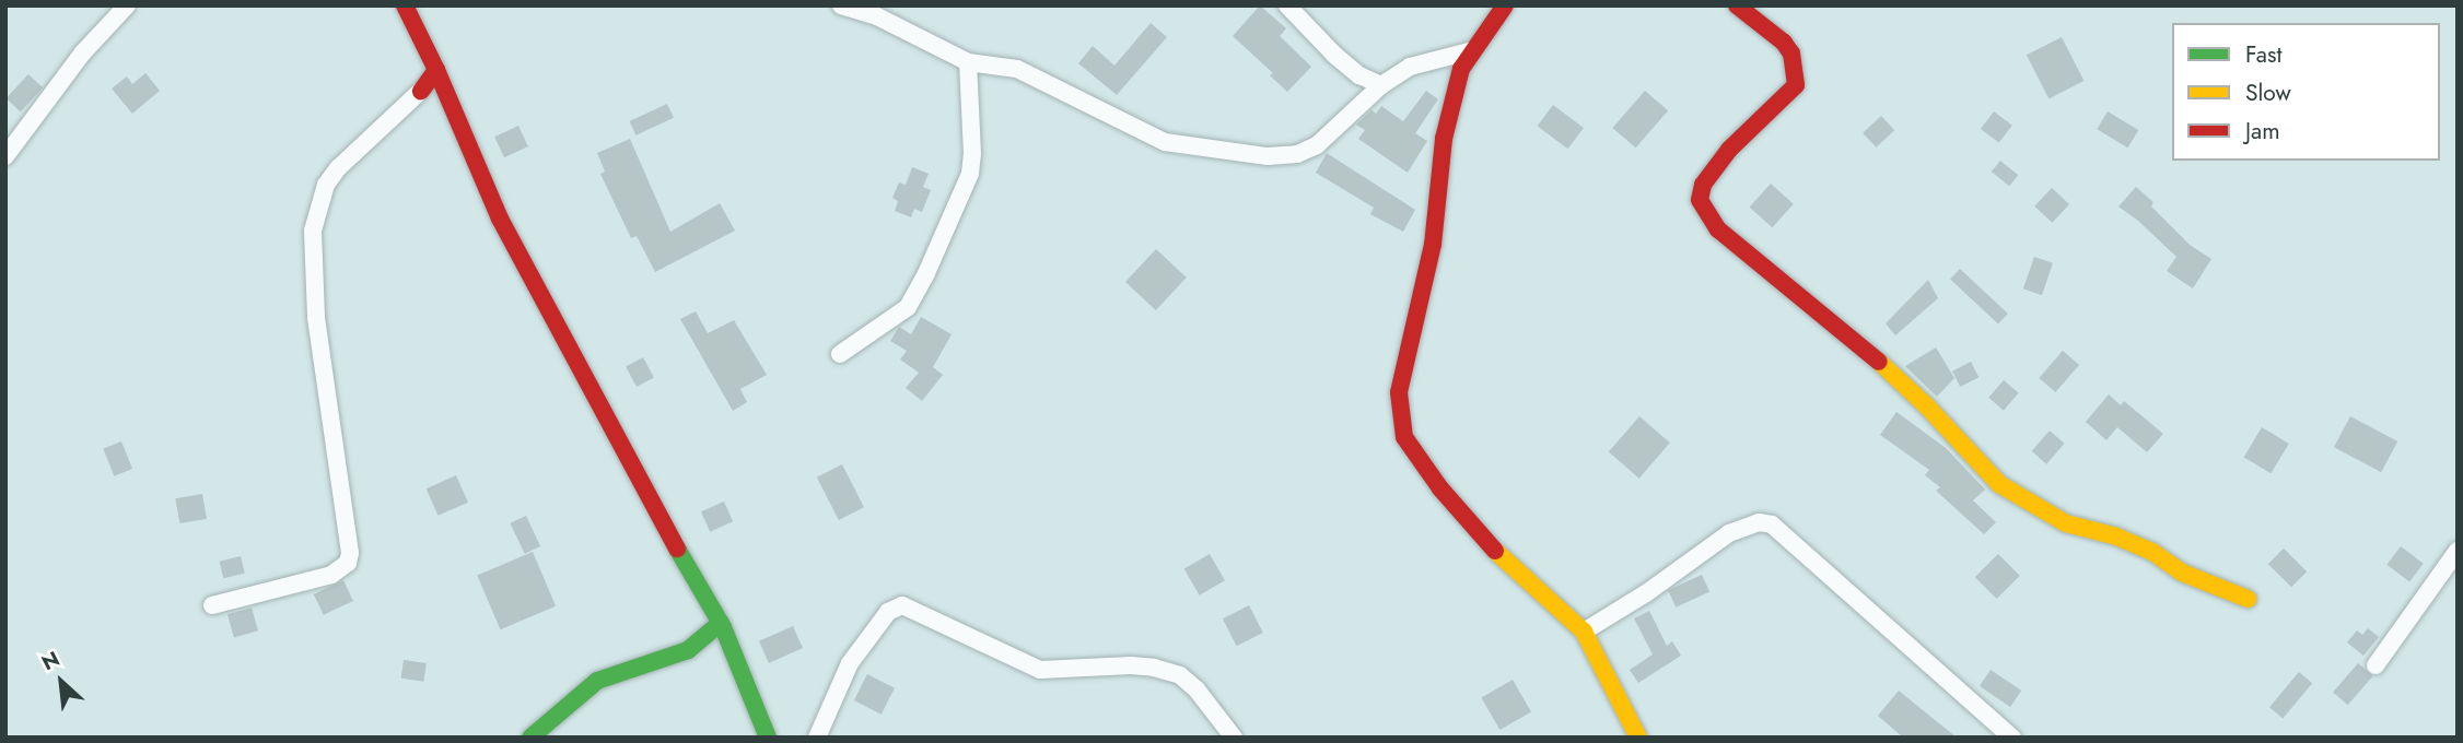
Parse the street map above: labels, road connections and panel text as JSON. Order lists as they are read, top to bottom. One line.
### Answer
{"legend":["Fast","Slow","Jam"],"north":"top left"}
